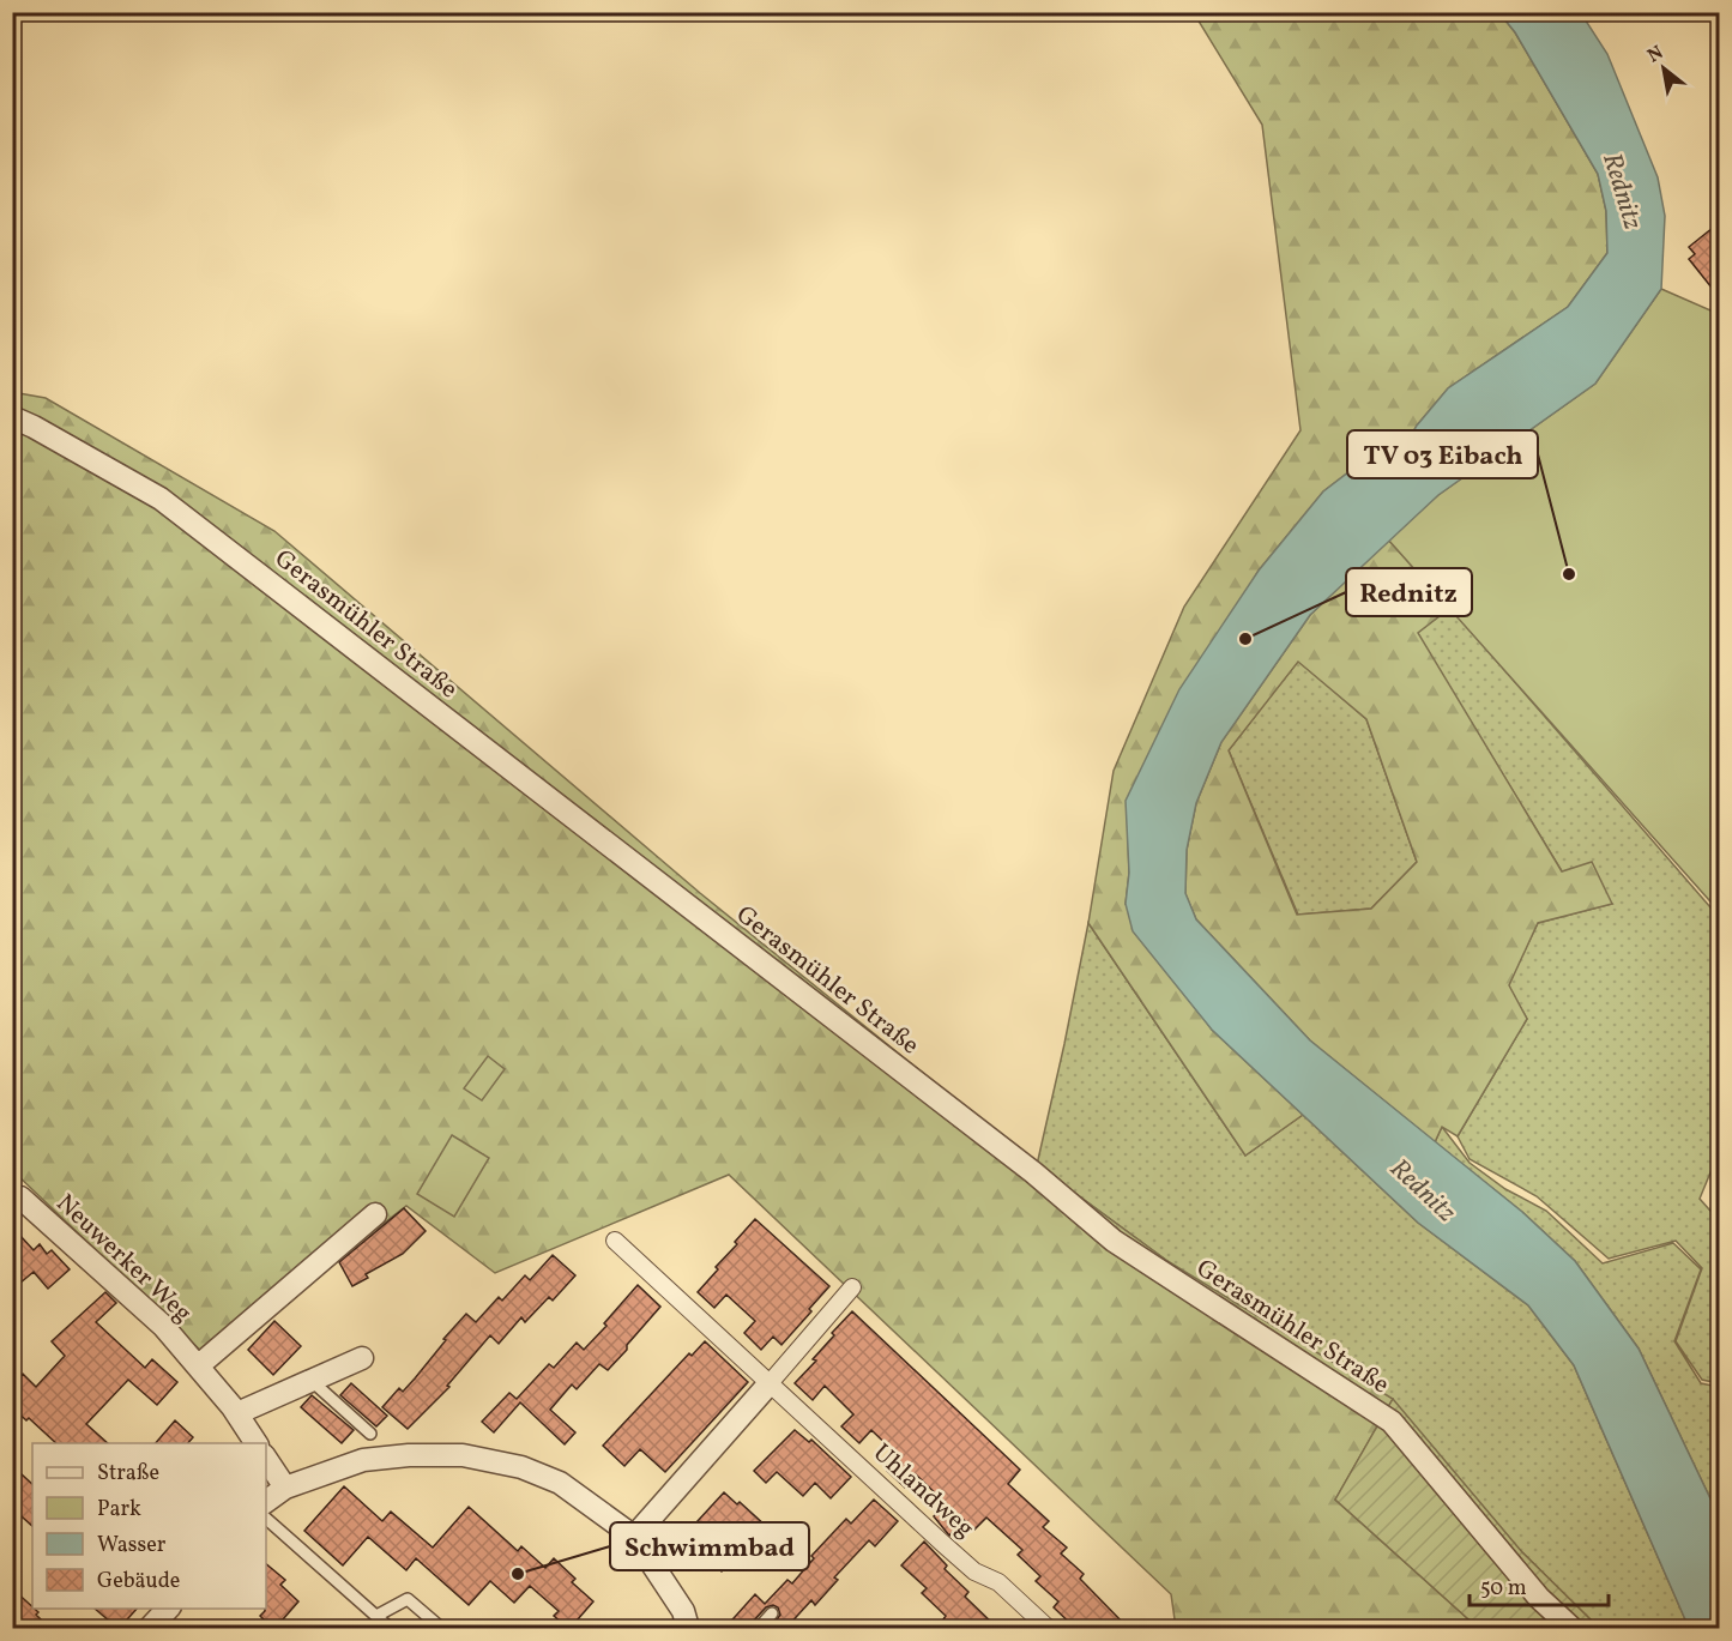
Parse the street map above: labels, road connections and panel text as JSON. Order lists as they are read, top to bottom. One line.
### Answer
{"streets":{"street":["Gerasmühler Straße","Neuwerker Weg","Uhlandweg"]},"water":["Rednitz"],"places":["TV 03 Eibach","Rednitz","Schwimmbad"],"legend":["Straße","Park","Wasser","Gebäude"],"scale_bar":"50 m","north":"top left"}
